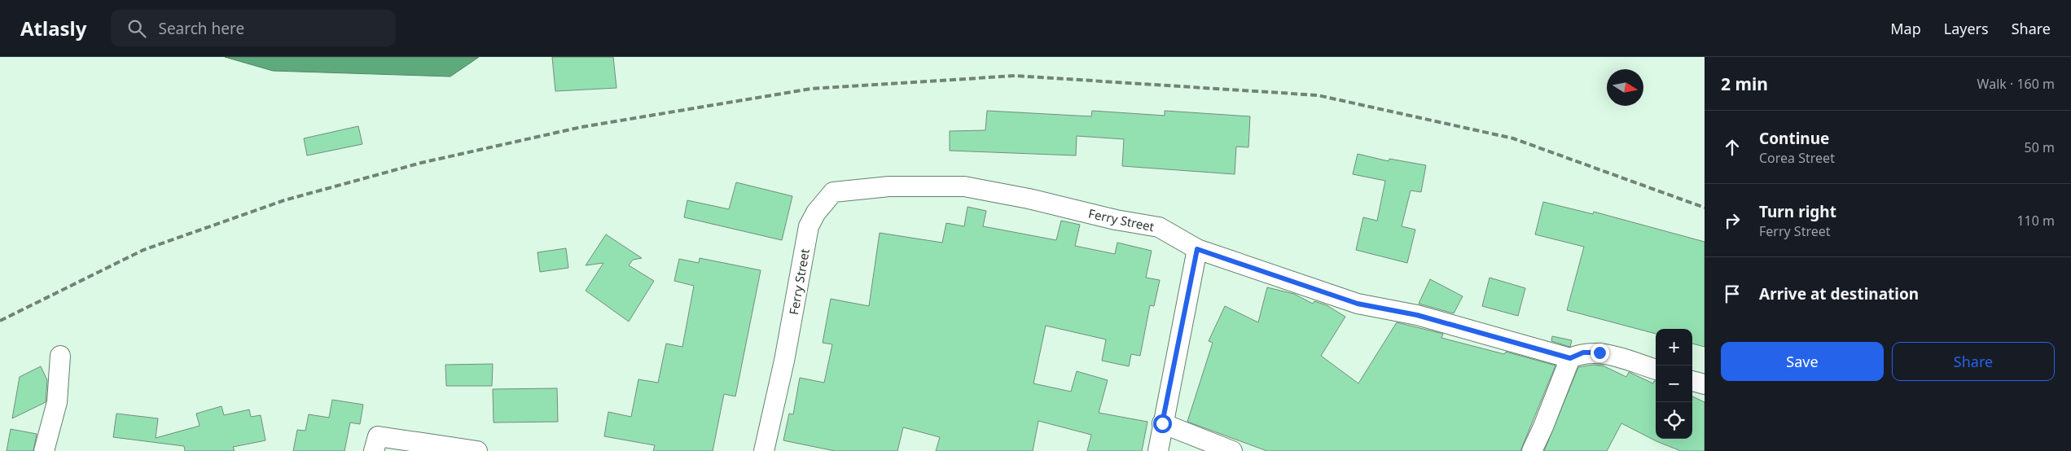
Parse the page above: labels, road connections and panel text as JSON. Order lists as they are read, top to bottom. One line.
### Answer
{"streets":{"street":["Ferry Street"]},"north":"right","page":{"header":"Atlasly","search":"Search here","nav":["Map","Layers","Share"],"heading":["2 min","Walk · 160 m"],"list":[["Continue","Corea Street","50 m"],["Turn right","Ferry Street","110 m"],"Arrive at destination"],"map_buttons":["+","−"],"buttons":["Save","Share"]}}
